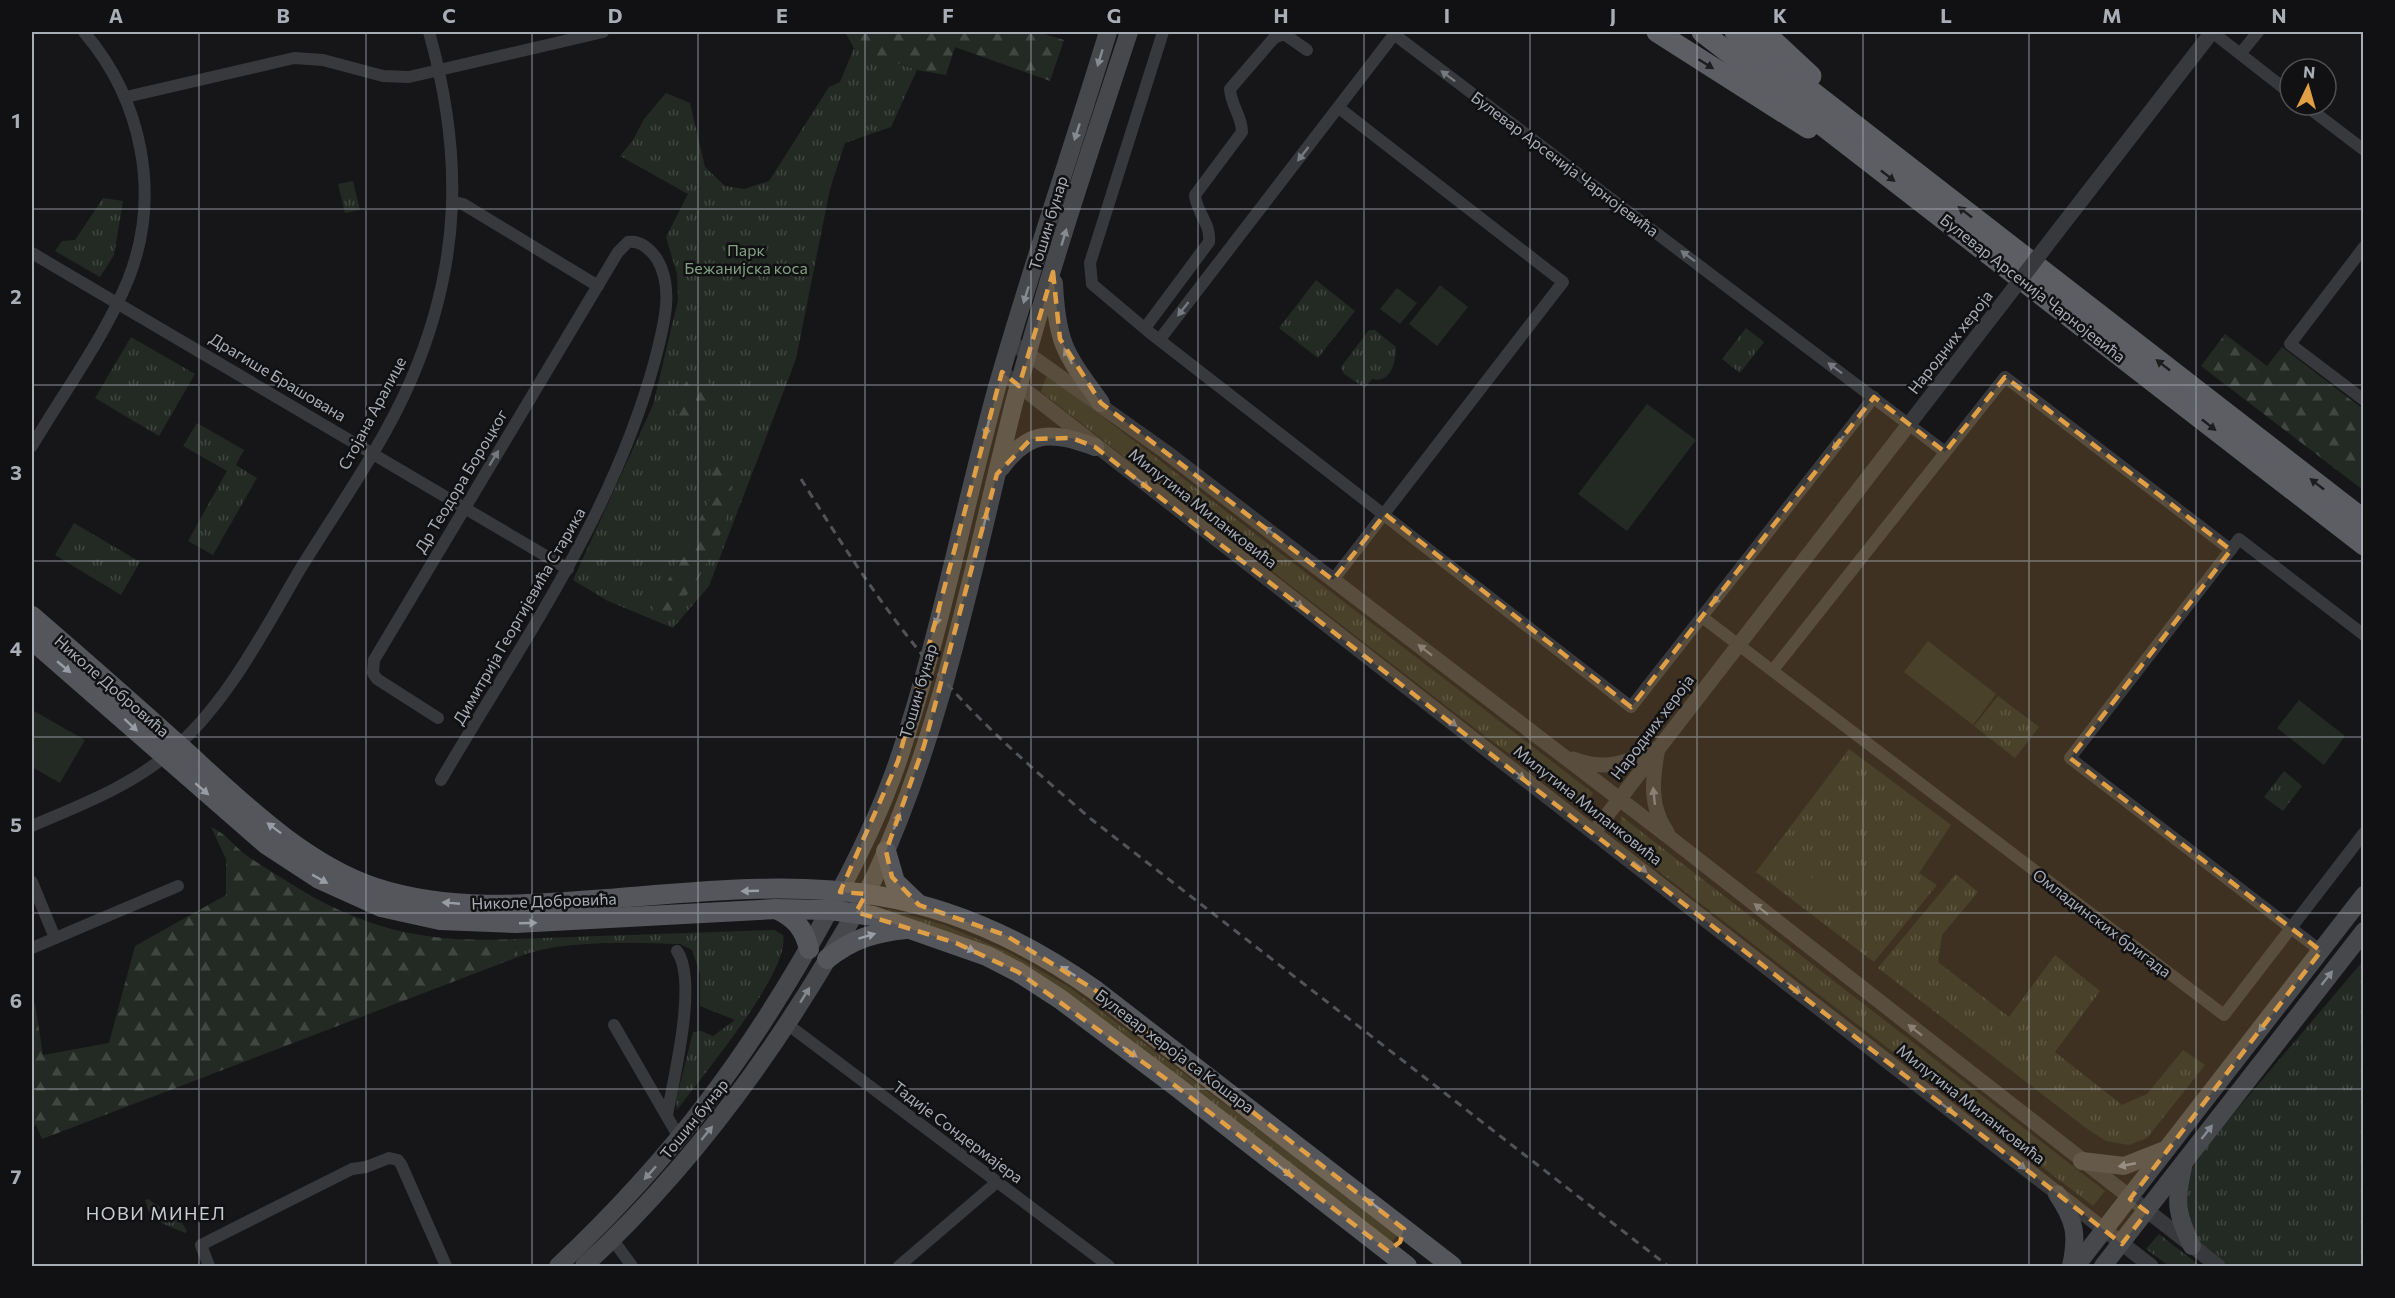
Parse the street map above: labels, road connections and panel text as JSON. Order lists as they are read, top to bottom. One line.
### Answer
{"streets":{"highway":["Булевар Арсенија Чарнојевића"],"main road":["Тошин бунар","Николе Добровића","Булевар хероја са Кошара"],"street":["Народних хероја","Драгише Брашована","Стојана Аралице","Др Теодора Бороцког","Милутина Миланковића","Димитрија Георгијевића Старика","Омладинских бригада","Тадије Сондермајера"]},"crossings":[["Булевар Арсенија Чарнојевића","Народних хероја"],["Тошин бунар","Милутина Миланковића"],["Тошин бунар","Николе Добровића"],["Тошин бунар","Булевар хероја са Кошара"],["Тошин бунар","Тадије Сондермајера"],["Народних хероја","Милутина Миланковића"],["Драгише Брашована","Стојана Аралице"],["Драгише Брашована","Др Теодора Бороцког"],["Драгише Брашована","Димитрија Георгијевића Старика"],["Стојана Аралице","Николе Добровића"],["Др Теодора Бороцког","Димитрија Георгијевића Старика"],["Николе Добровића","Булевар хероја са Кошара"]],"one_way":["Др Теодора Бороцког"],"districts":["НОВИ МИНЕЛ"],"parks":["Парк Бежанијска коса"],"north":"top","grid":{"columns":["A","B","C","D","E","F","G","H","I","J","K","L","M","N"],"rows":["1","2","3","4","5","6","7"]}}
